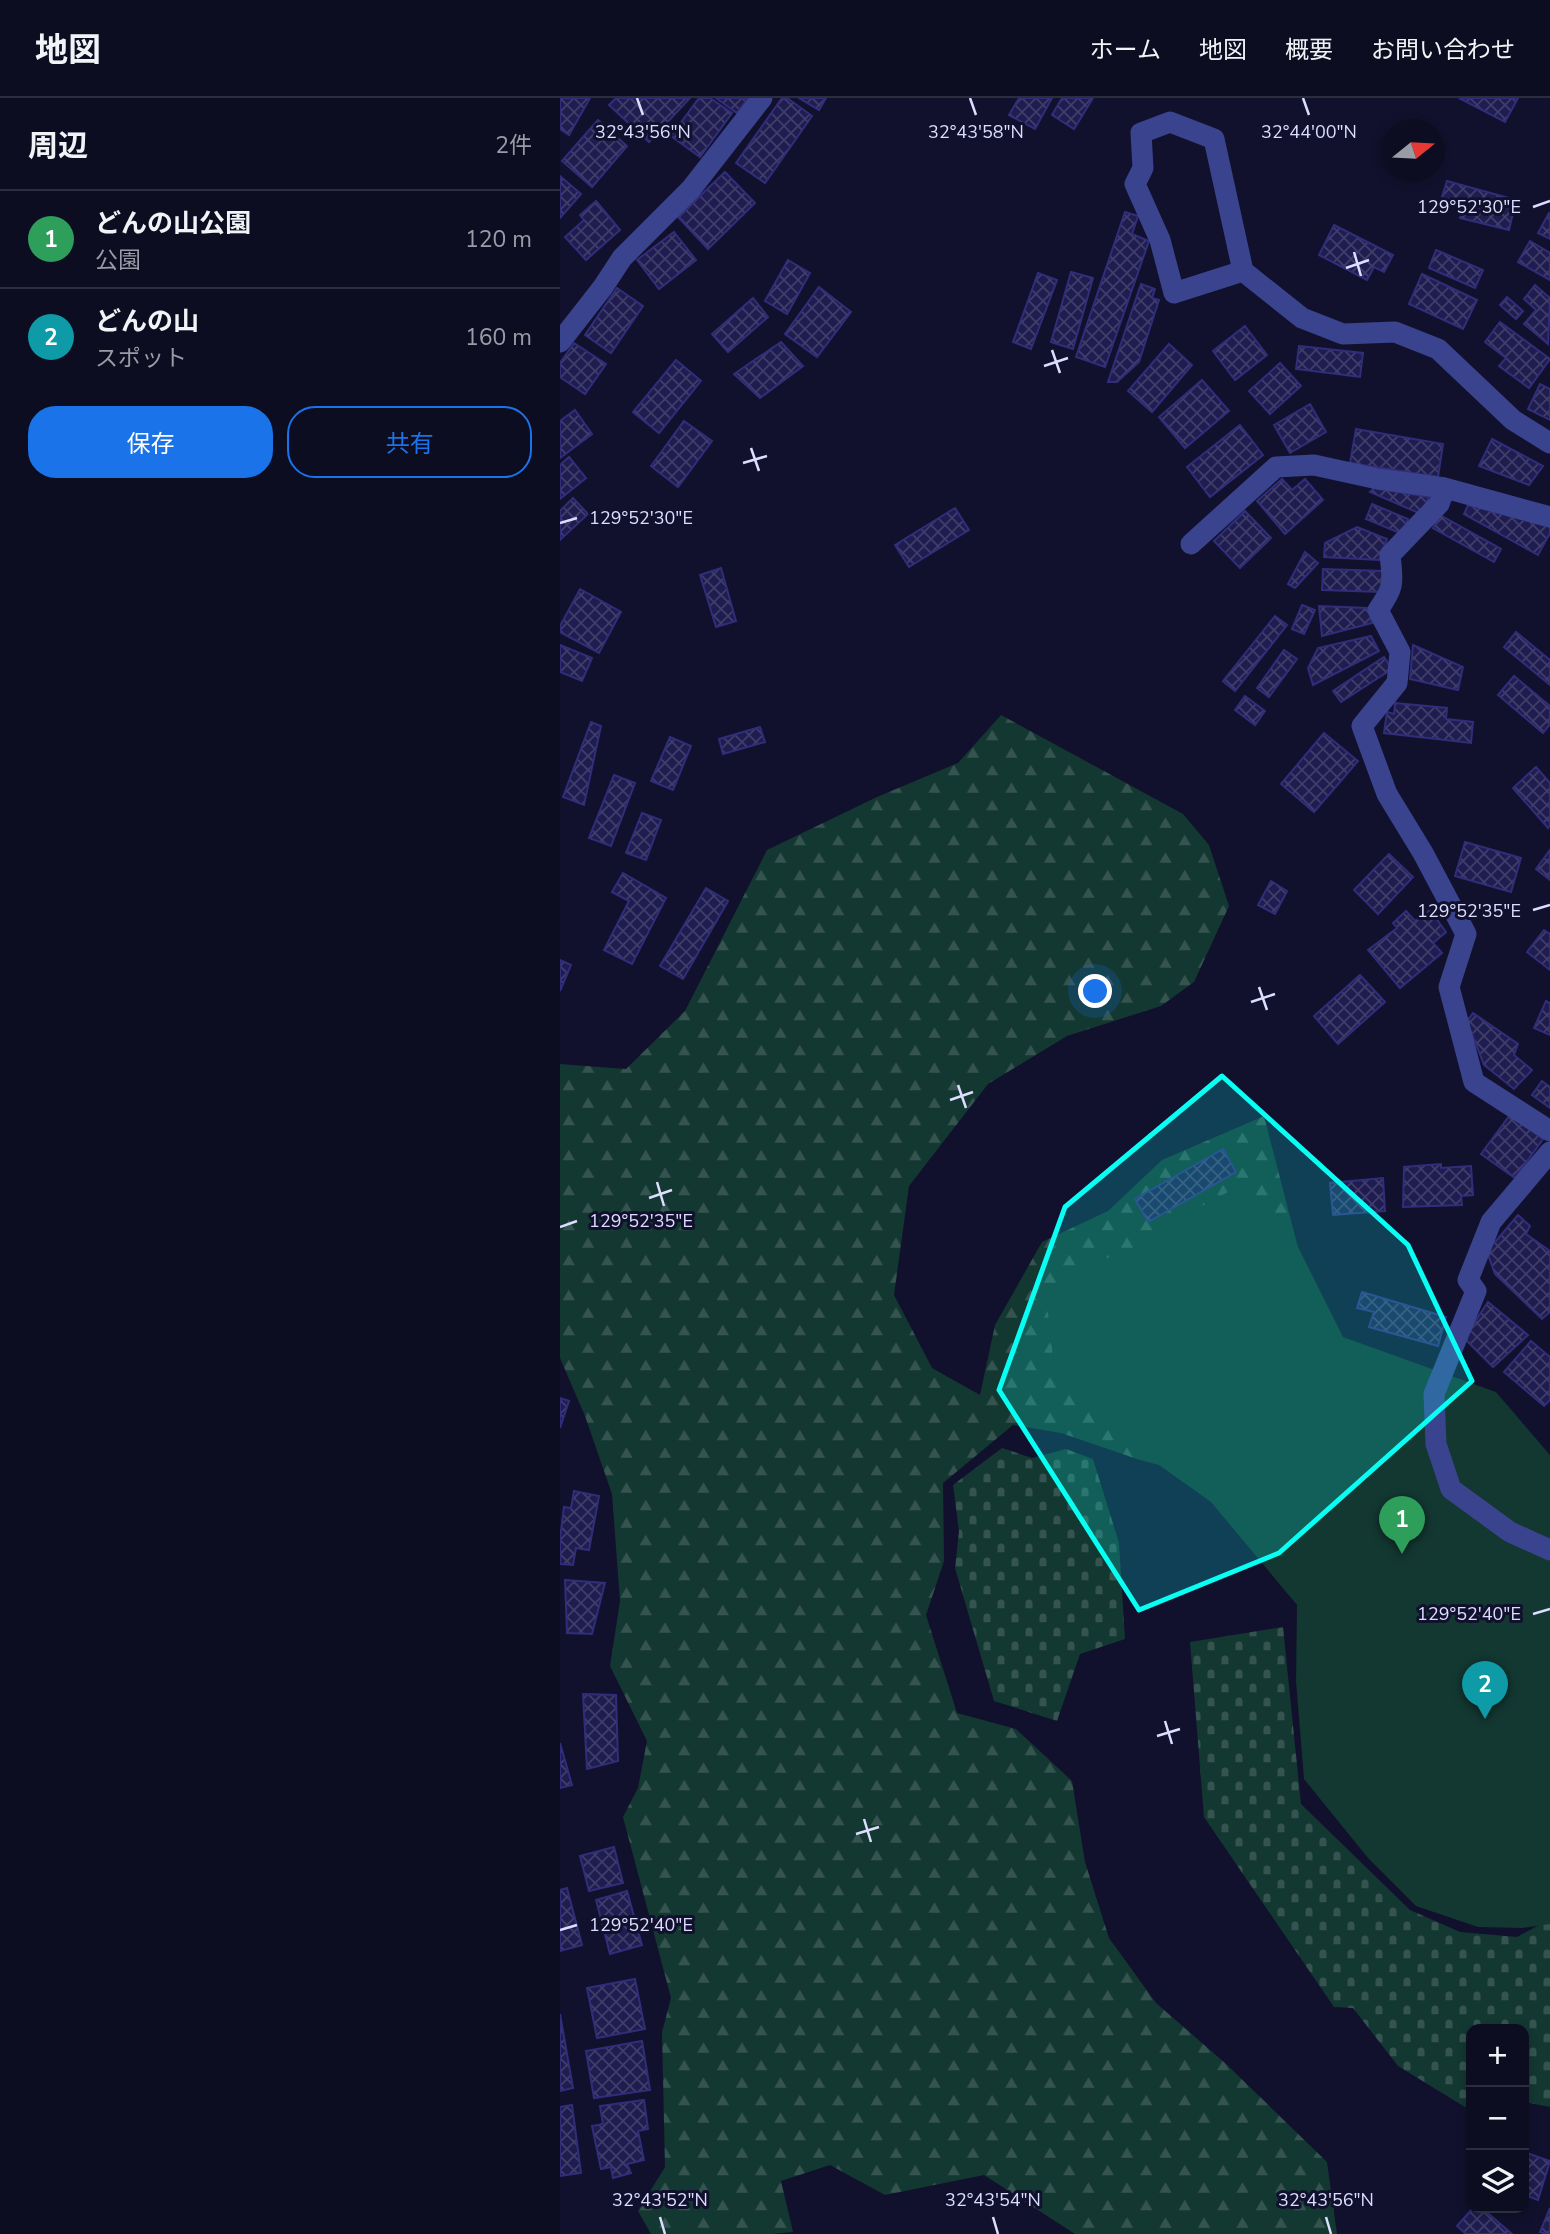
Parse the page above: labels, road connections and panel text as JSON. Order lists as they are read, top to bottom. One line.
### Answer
{"north":"right","page":{"header":"地図","nav":["ホーム","地図","概要","お問い合わせ"],"heading":["周辺","2件"],"list":[{"mark":"1","name":"どんの山公園","note":"公園","value":"120 m"},{"mark":"2","name":"どんの山","note":"スポット","value":"160 m"}],"buttons":["保存","共有"],"pins":["1","2"],"map_buttons":["+","−"]},"coordinates":["32°43'56\"N","32°43'58\"N","32°44'00\"N","129°52'30\"E","129°52'35\"E","129°52'40\"E","32°43'52\"N","32°43'54\"N"]}
